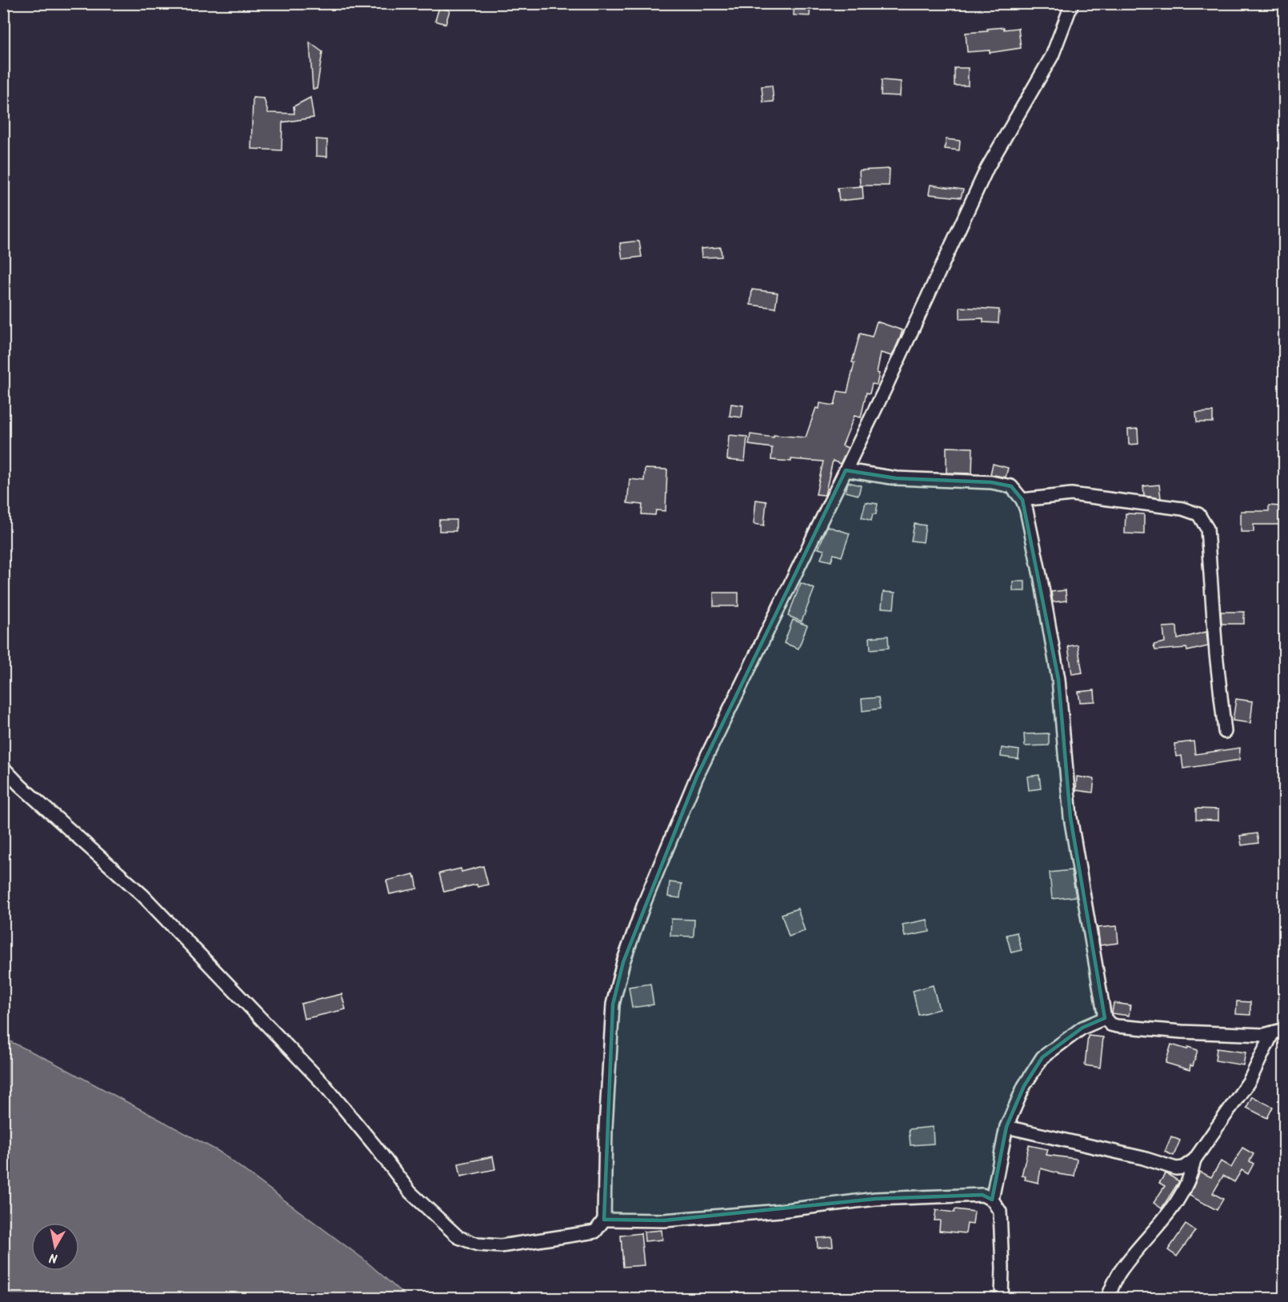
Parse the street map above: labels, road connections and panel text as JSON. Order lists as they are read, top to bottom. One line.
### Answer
{"north":"bottom"}
